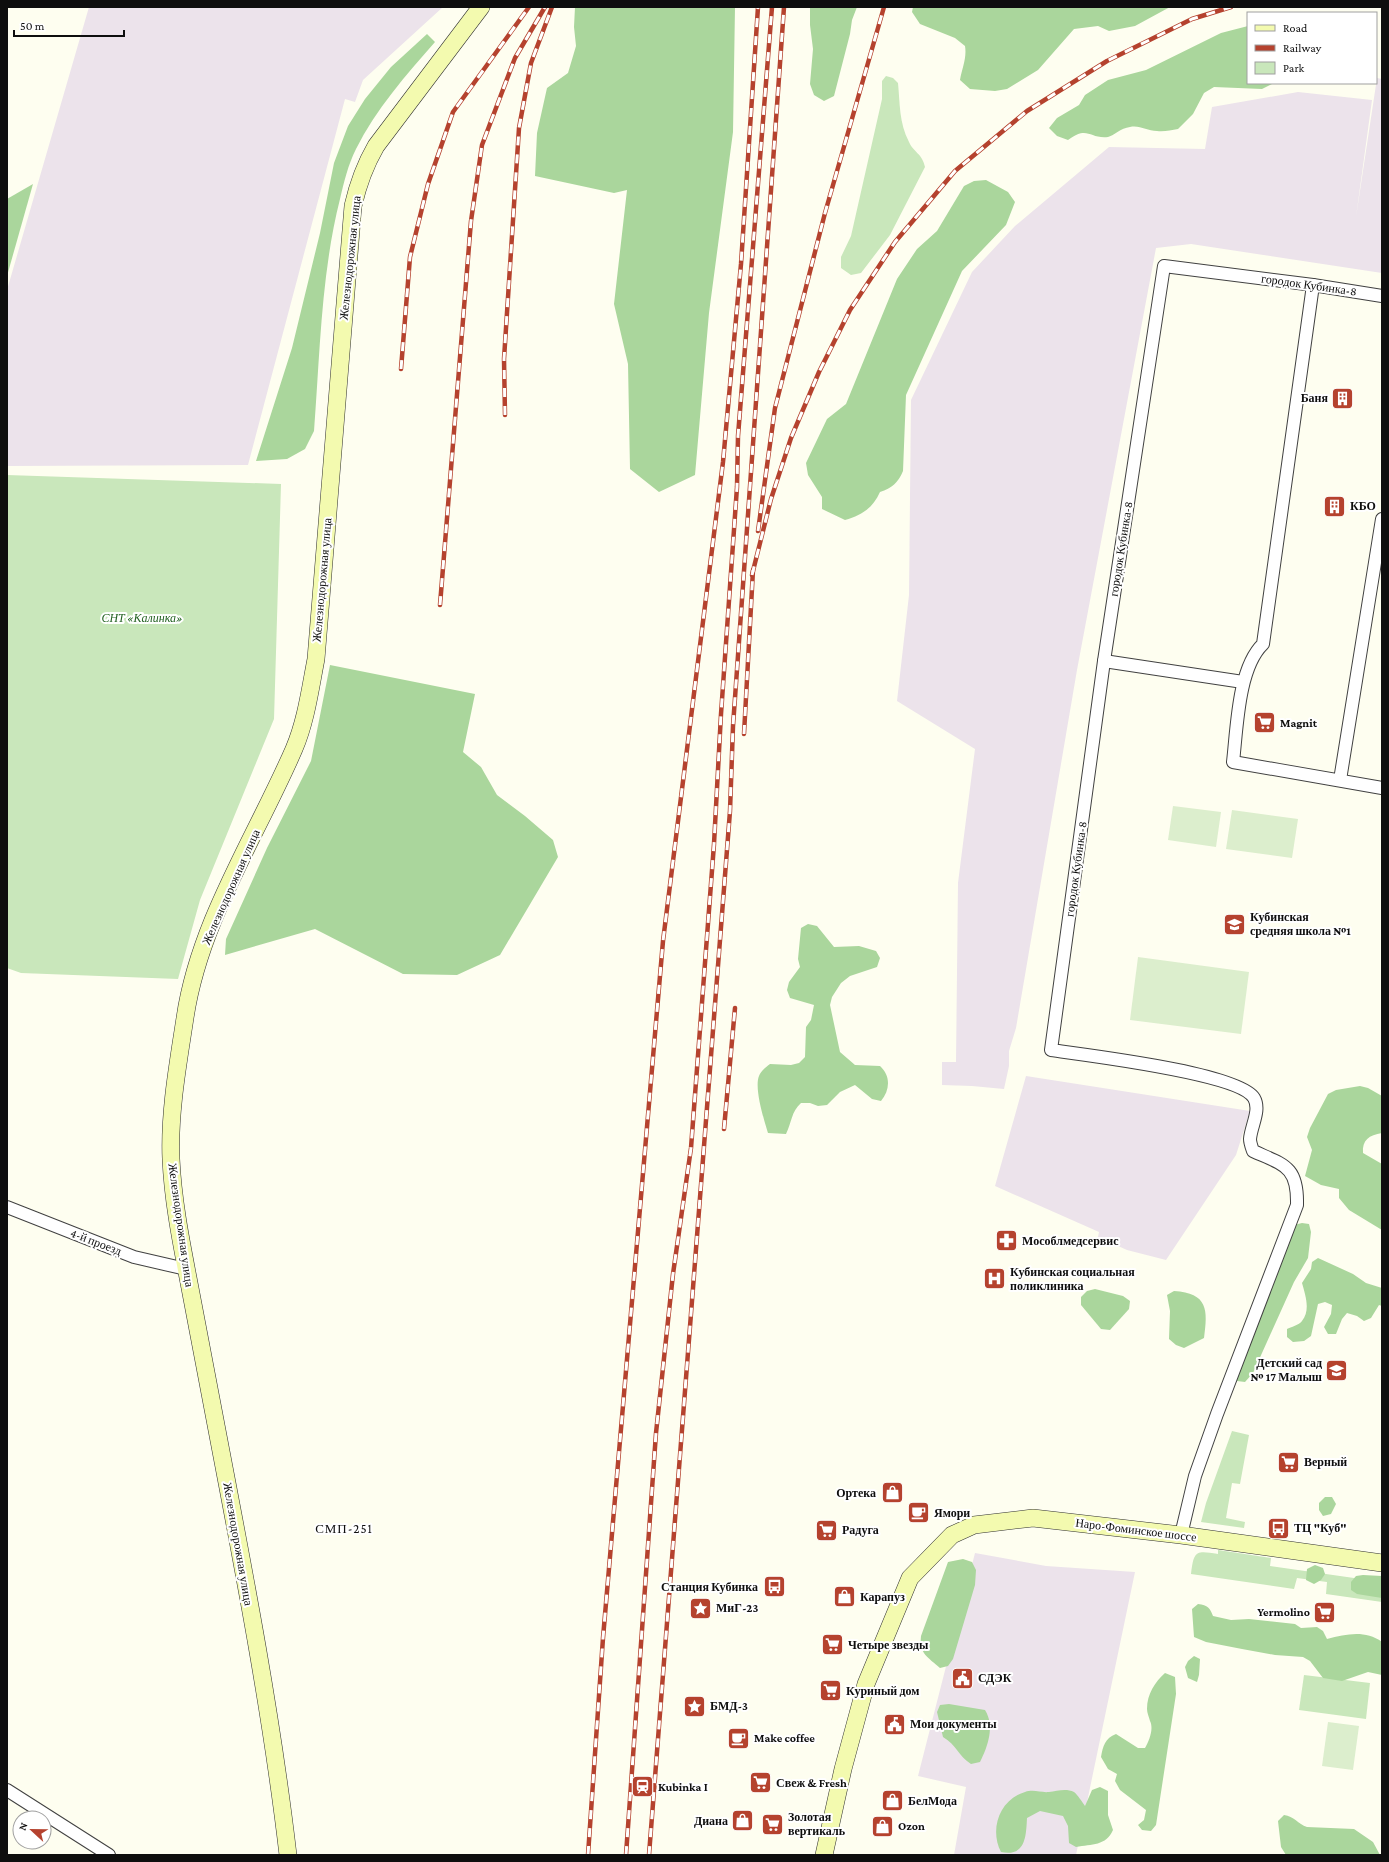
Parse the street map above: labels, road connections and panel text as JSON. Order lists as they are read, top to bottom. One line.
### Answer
{"streets":{"street":["Железнодорожная улица","городок Кубинка-8","4-й проезд","Наро-Фоминское шоссе"]},"crossings":[["Железнодорожная улица","4-й проезд"],["городок Кубинка-8","Наро-Фоминское шоссе"]],"districts":["СМП-251"],"parks":["СНТ «Калинка»"],"places":{"building":["Баня","КБО"],"supermarket":["Magnit","Верный","Радуга","Yermolino","Четыре звезды","Куриный дом","Свеж & Fresh","Золотая вертикаль"],"school or university":["Кубинская средняя школа №1","Детский сад № 17 Малыш"],"pharmacy":["Мособлмедсервис"],"hospital":["Кубинская социальная поликлиника"],"shop":["Ортека","Карапуз","БелМода","Диана","Ozon"],"cafe":["Ямори","Make coffee"],"bus stop":["ТЦ \"Куб\"","Станция Кубинка"],"place":["МиГ-23","БМД-3"],"public building":["СДЭК","Мои документы"],"station":["Kubinka I"]},"legend":["Road","Railway","Park"],"scale_bar":"50 m","north":"left"}
